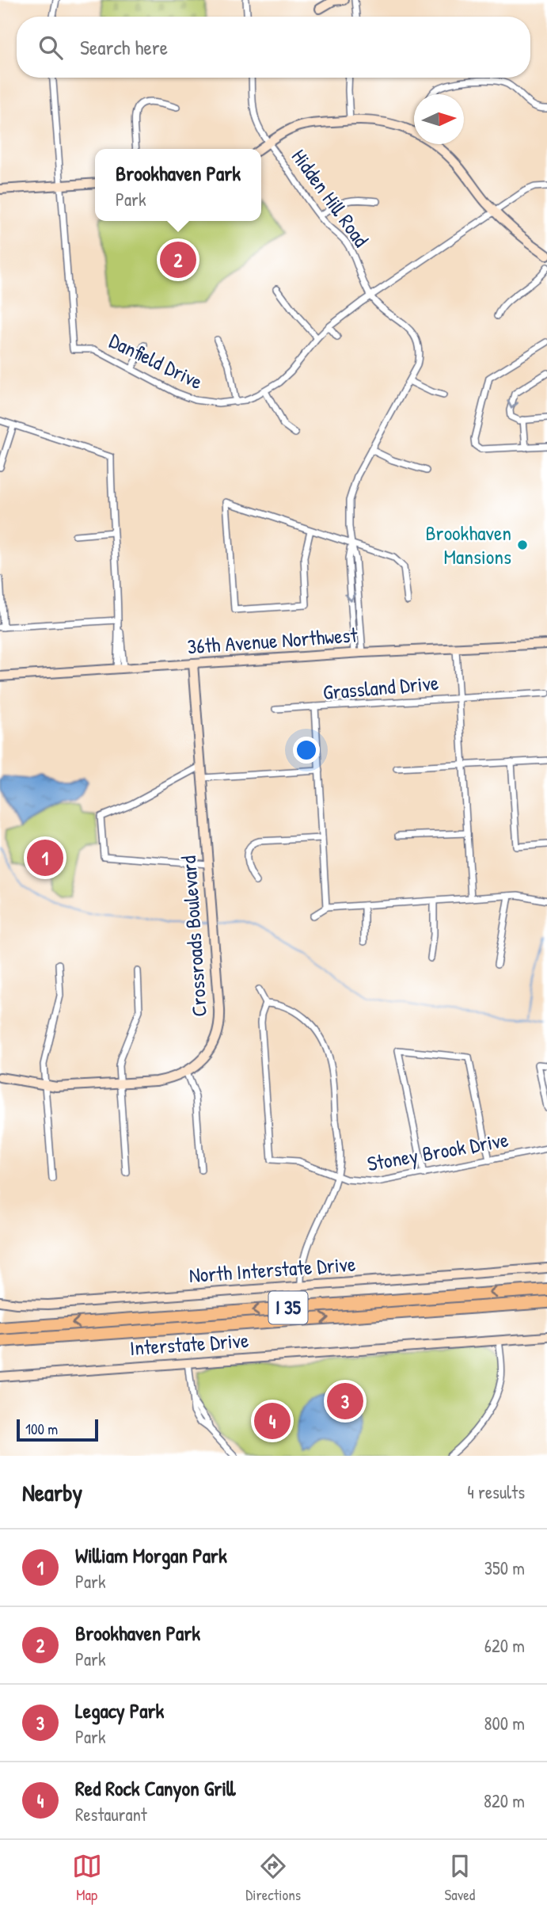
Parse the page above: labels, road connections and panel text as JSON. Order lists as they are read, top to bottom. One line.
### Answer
{"streets":{"highway":["I 35"],"street":["Hidden Hill Road","Danfield Drive","36th Avenue Northwest","Grassland Drive","Crossroads Boulevard","Stoney Brook Drive","North Interstate Drive","Interstate Drive"]},"crossings":[["Hidden Hill Road","Danfield Drive"],["Hidden Hill Road","36th Avenue Northwest"],["36th Avenue Northwest","Crossroads Boulevard"]],"places":["Brookhaven Mansions"],"scale_bar":"100 m","north":"right","page":{"search":"Search here","popup":["Brookhaven Park","Park"],"pins":["2","1","3","4"],"scale":"100 m","heading":["Nearby","4 results"],"list":[{"mark":"1","name":"William Morgan Park","note":"Park","value":"350 m"},{"mark":"2","name":"Brookhaven Park","note":"Park","value":"620 m"},{"mark":"3","name":"Legacy Park","note":"Park","value":"800 m"},{"mark":"4","name":"Red Rock Canyon Grill","note":"Restaurant","value":"820 m"}],"nav":["Map","Directions","Saved"]}}
